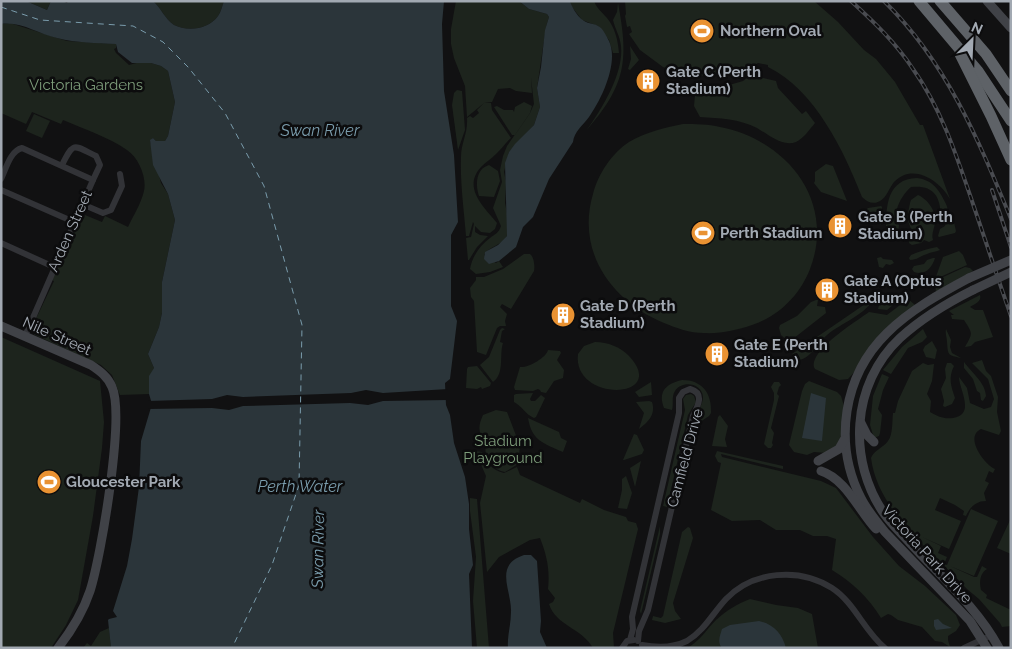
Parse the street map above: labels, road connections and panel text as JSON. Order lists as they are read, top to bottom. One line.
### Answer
{"streets":{"street":["Arden Street","Nile Street","Camfield Drive","Victoria Park Drive"]},"crossings":[["Arden Street","Nile Street"]],"water":["Swan River","Perth Water"],"parks":["Victoria Gardens","Stadium Playground"],"places":{"sports":["Northern Oval","Perth Stadium","Gloucester Park"],"building":["Gate C (Perth Stadium)","Gate B (Perth Stadium)","Gate A (Optus Stadium)","Gate D (Perth Stadium)","Gate E (Perth Stadium)"]},"north":"top right"}
